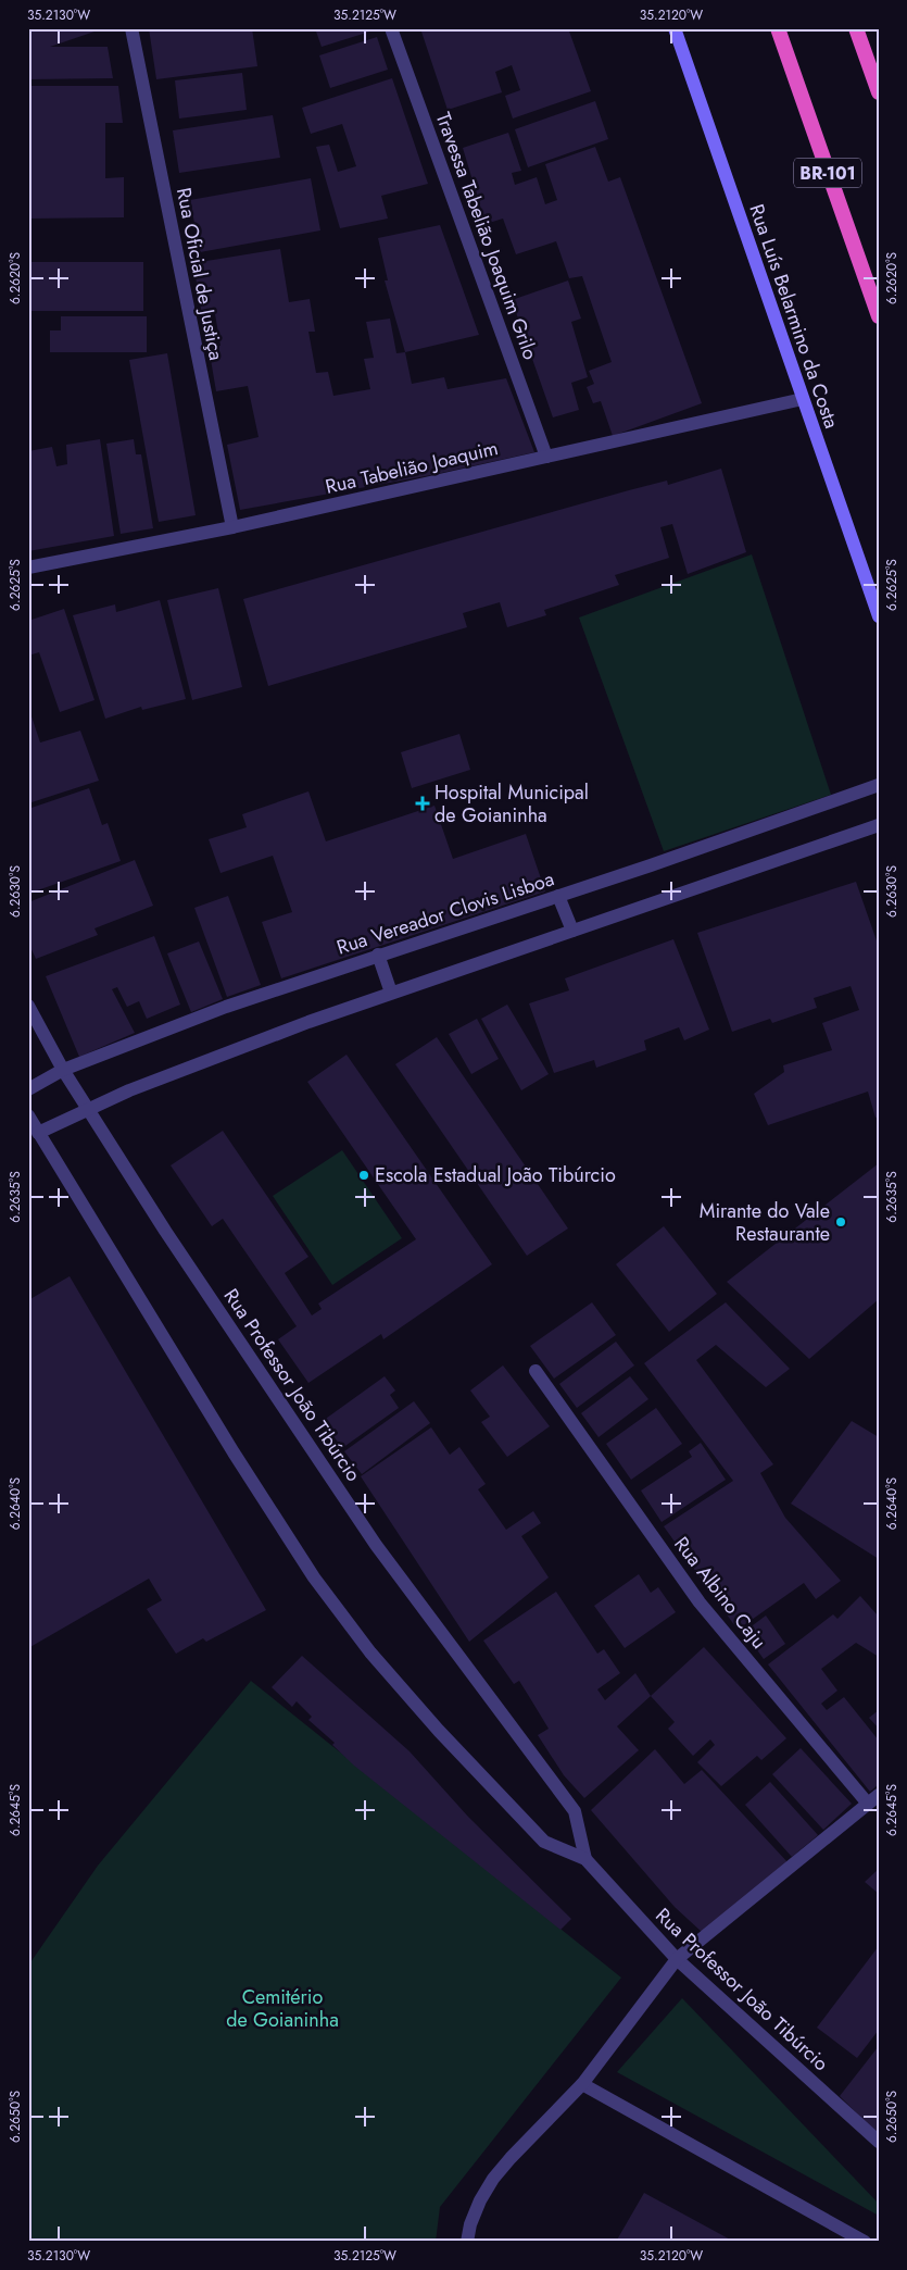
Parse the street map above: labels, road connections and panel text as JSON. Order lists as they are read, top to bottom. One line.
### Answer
{"streets":{"highway":["BR-101"],"main road":["Rua Luís Belarmino da Costa"],"street":["Travessa Tabelião Joaquim Grilo","Rua Oficial de Justiça","Rua Tabelião Joaquim","Rua Vereador Clovis Lisboa","Rua Professor João Tibúrcio","Rua Albino Caju"]},"crossings":[["Travessa Tabelião Joaquim Grilo","Rua Tabelião Joaquim"],["Rua Oficial de Justiça","Rua Tabelião Joaquim"],["Rua Luís Belarmino da Costa","Rua Tabelião Joaquim"],["Rua Vereador Clovis Lisboa","Rua Professor João Tibúrcio"]],"parks":["Cemitério de Goianinha"],"places":{"health":["Hospital Municipal de Goianinha"],"other":["Escola Estadual João Tibúrcio","Mirante do Vale Restaurante"]},"coordinates":["35.2130°W","35.2125°W","35.2120°W","6.2620°S","6.2625°S","6.2630°S","6.2635°S","6.2640°S","6.2645°S","6.2650°S"]}
